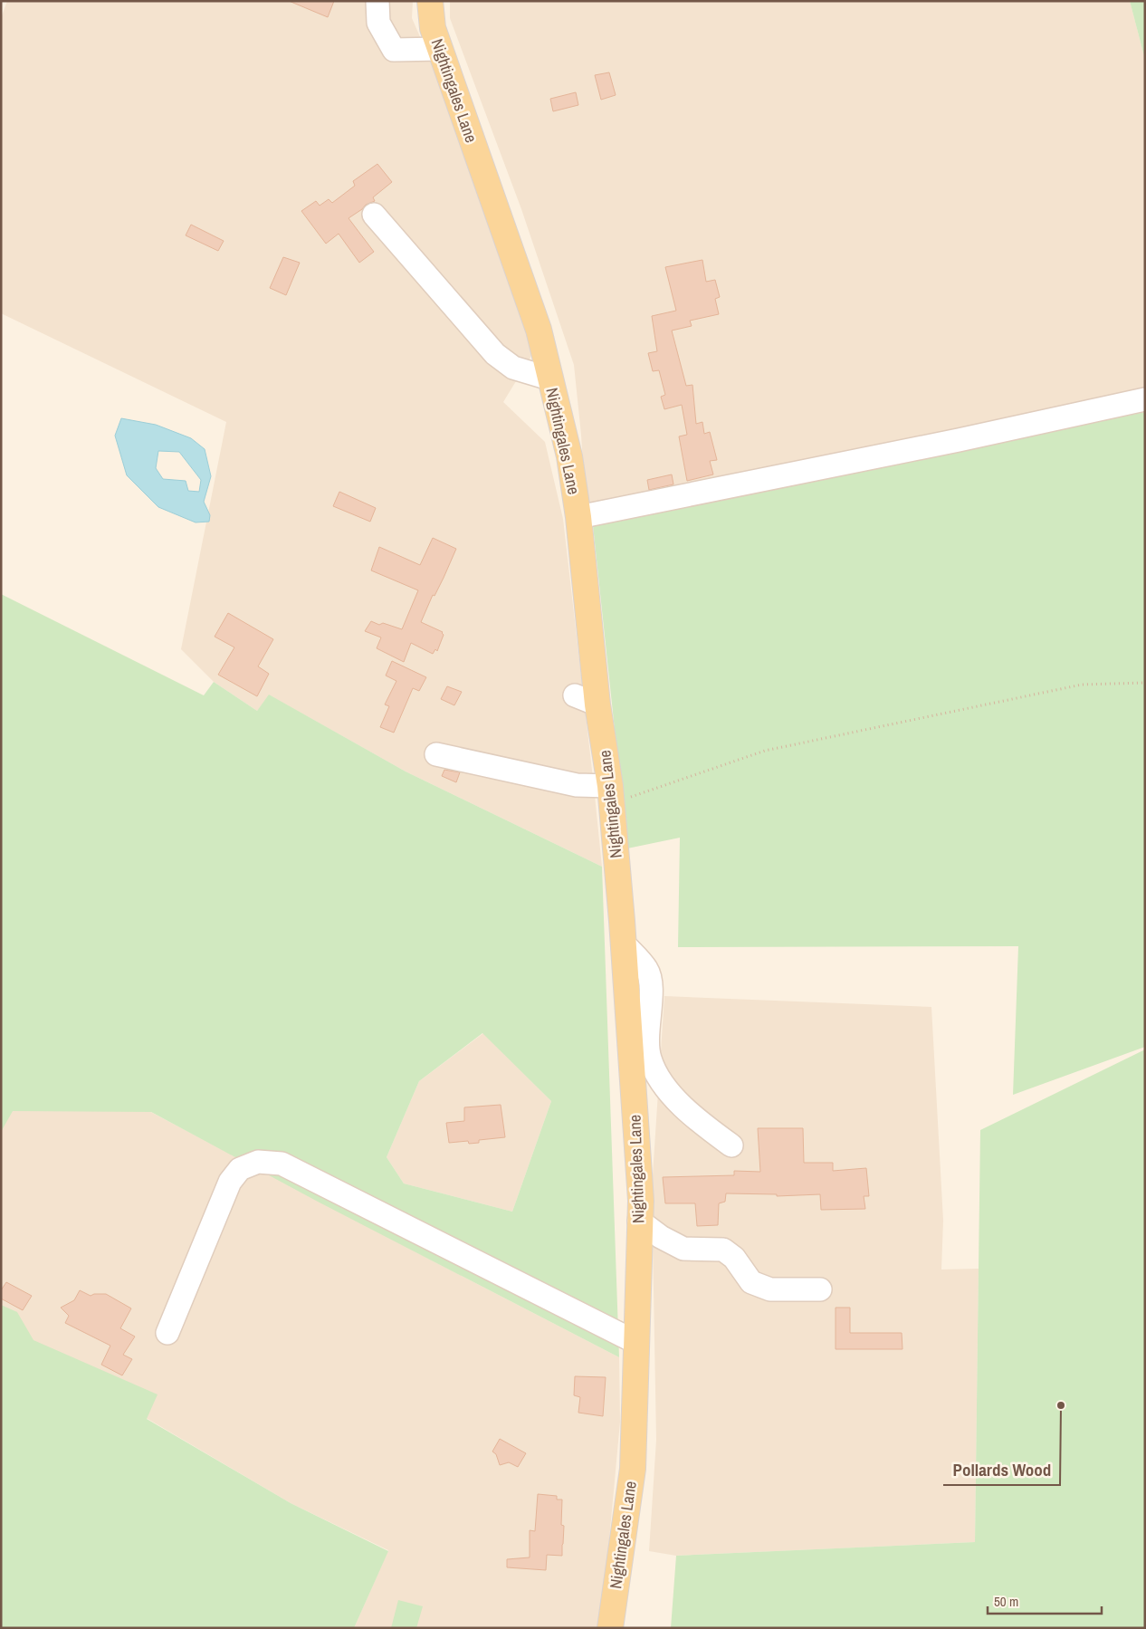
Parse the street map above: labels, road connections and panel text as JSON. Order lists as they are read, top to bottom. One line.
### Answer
{"streets":{"main road":["Nightingales Lane"]},"places":["Pollards Wood"],"scale_bar":"50 m"}
